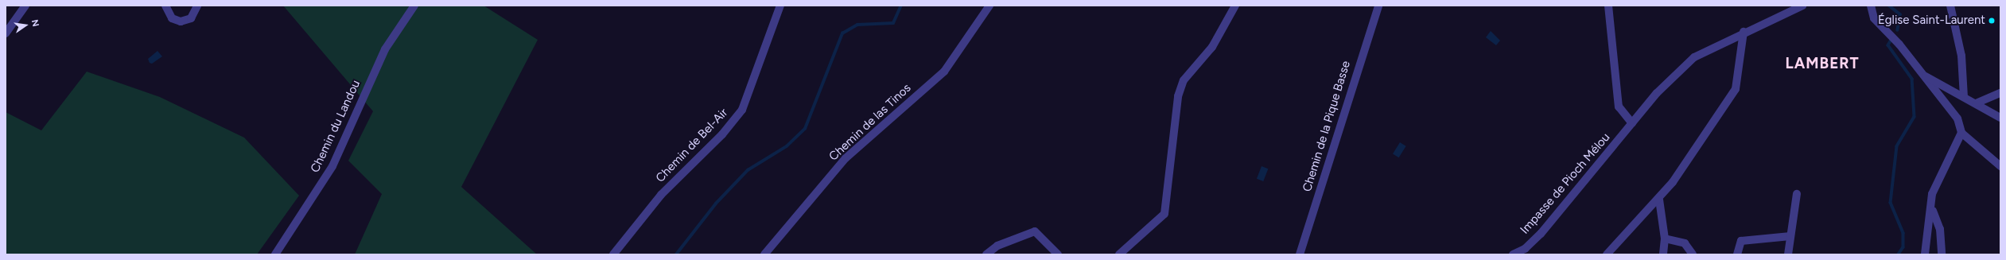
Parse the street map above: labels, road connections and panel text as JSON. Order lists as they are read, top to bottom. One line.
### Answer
{"streets":{"street":["Chemin de las Tinos","Chemin du Landou","Chemin de la Pique Basse","Chemin de Bel-Air","Impasse de Pioch Mélou"]},"districts":["LAMBERT"],"places":["Église Saint-Laurent"],"north":"right"}
